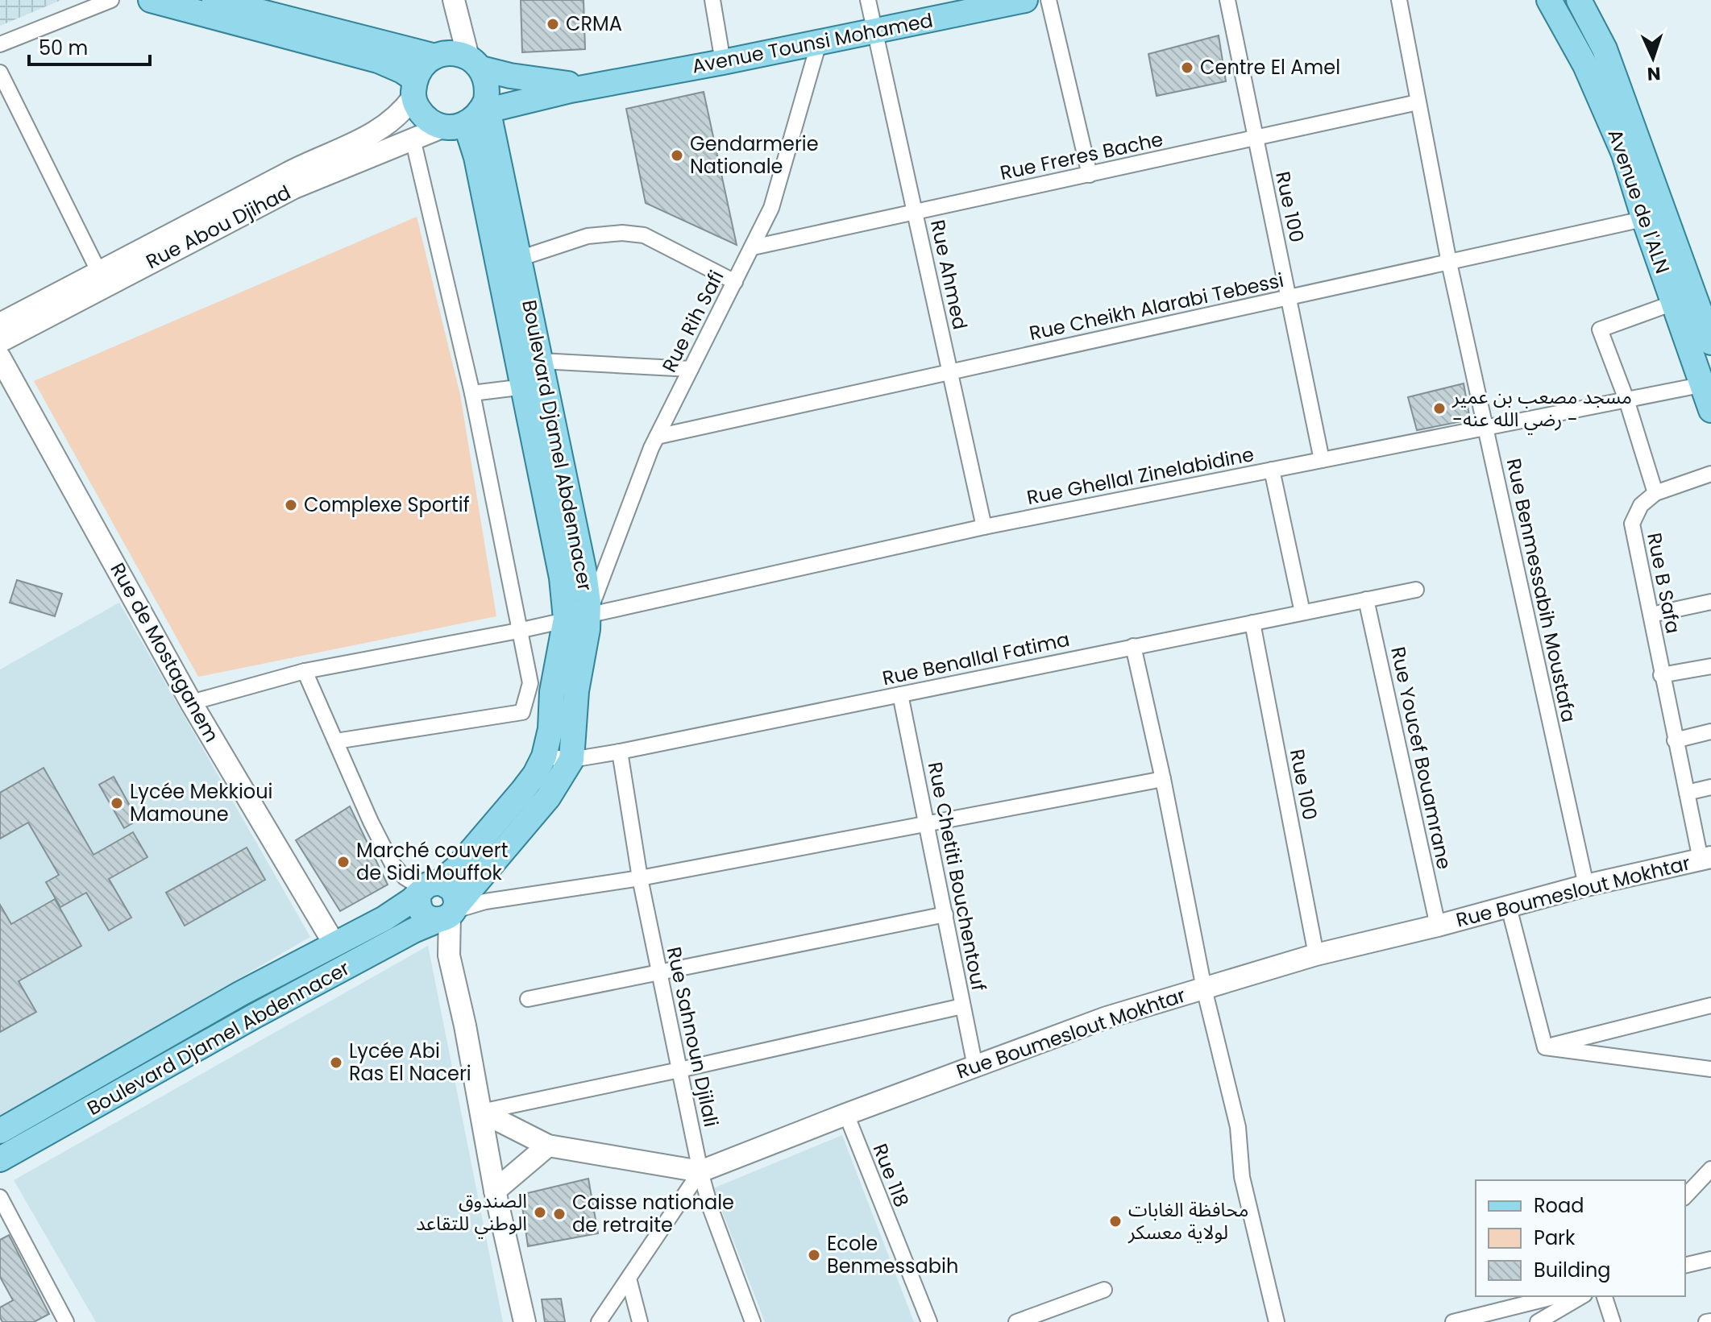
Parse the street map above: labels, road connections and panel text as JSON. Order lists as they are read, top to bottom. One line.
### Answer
{"streets":{"main road":["Avenue Tounsi Mohamed","Avenue de l'ALN","Boulevard Djamel Abdennacer"],"street":["Rue Freres Bache","Rue 100","Rue Abou Djihad","Rue Ahmed","Rue Cheikh Alarabi Tebessi","Rue Rih Safi","Rue Ghellal Zinelabidine","Rue B Safa","Rue Benmessabih Moustafa","Rue de Mostaganem","Rue Benallal Fatima","Rue Youcef Bouamrane","Rue Chetiti Bouchentouf","Rue Boumeslout Mokhtar","Rue Sahnoun Djilali","Rue 118"]},"crossings":[["Avenue Tounsi Mohamed","Rue Abou Djihad"],["Avenue Tounsi Mohamed","Rue Ahmed"],["Avenue Tounsi Mohamed","Rue Rih Safi"],["Avenue Tounsi Mohamed","Boulevard Djamel Abdennacer"],["Rue Freres Bache","Rue 100"],["Rue Freres Bache","Rue Ahmed"],["Rue Freres Bache","Rue Rih Safi"],["Rue Freres Bache","Rue Benmessabih Moustafa"],["Avenue de l'ALN","Rue Cheikh Alarabi Tebessi"],["Avenue de l'ALN","Rue Ghellal Zinelabidine"],["Rue 100","Rue Cheikh Alarabi Tebessi"],["Rue 100","Rue Ghellal Zinelabidine"],["Rue 100","Rue Benallal Fatima"],["Rue 100","Rue Boumeslout Mokhtar"],["Rue Abou Djihad","Boulevard Djamel Abdennacer"],["Rue Ahmed","Rue Cheikh Alarabi Tebessi"],["Rue Ahmed","Rue Ghellal Zinelabidine"],["Rue Cheikh Alarabi Tebessi","Rue Rih Safi"],["Rue Cheikh Alarabi Tebessi","Rue Benmessabih Moustafa"],["Rue Rih Safi","Boulevard Djamel Abdennacer"],["Rue Rih Safi","Rue Ghellal Zinelabidine"],["Boulevard Djamel Abdennacer","Rue Ghellal Zinelabidine"],["Boulevard Djamel Abdennacer","Rue de Mostaganem"],["Boulevard Djamel Abdennacer","Rue Benallal Fatima"],["Rue Ghellal Zinelabidine","Rue Benmessabih Moustafa"],["Rue Ghellal Zinelabidine","Rue de Mostaganem"],["Rue B Safa","Rue Boumeslout Mokhtar"],["Rue Benmessabih Moustafa","Rue Boumeslout Mokhtar"],["Rue Benallal Fatima","Rue Youcef Bouamrane"],["Rue Benallal Fatima","Rue Chetiti Bouchentouf"],["Rue Benallal Fatima","Rue Sahnoun Djilali"],["Rue Youcef Bouamrane","Rue Boumeslout Mokhtar"],["Rue Chetiti Bouchentouf","Rue Boumeslout Mokhtar"],["Rue Boumeslout Mokhtar","Rue Sahnoun Djilali"],["Rue Boumeslout Mokhtar","Rue 118"]],"places":["CRMA","Centre El Amel","Gendarmerie Nationale","مسجد مصعب بن عمير -رضي الله عنه -","Complexe Sportif","Lycée Mekkioui Mamoune","Marché couvert de Sidi Mouffok","Lycée Abi Ras El Naceri","الصندوق الوطني للتقاعد","Caisse nationale de retraite","محافظة الغابات لولاية معسكر","Ecole Benmessabih"],"legend":["Road","Park","Building"],"scale_bar":"50 m","north":"bottom"}
